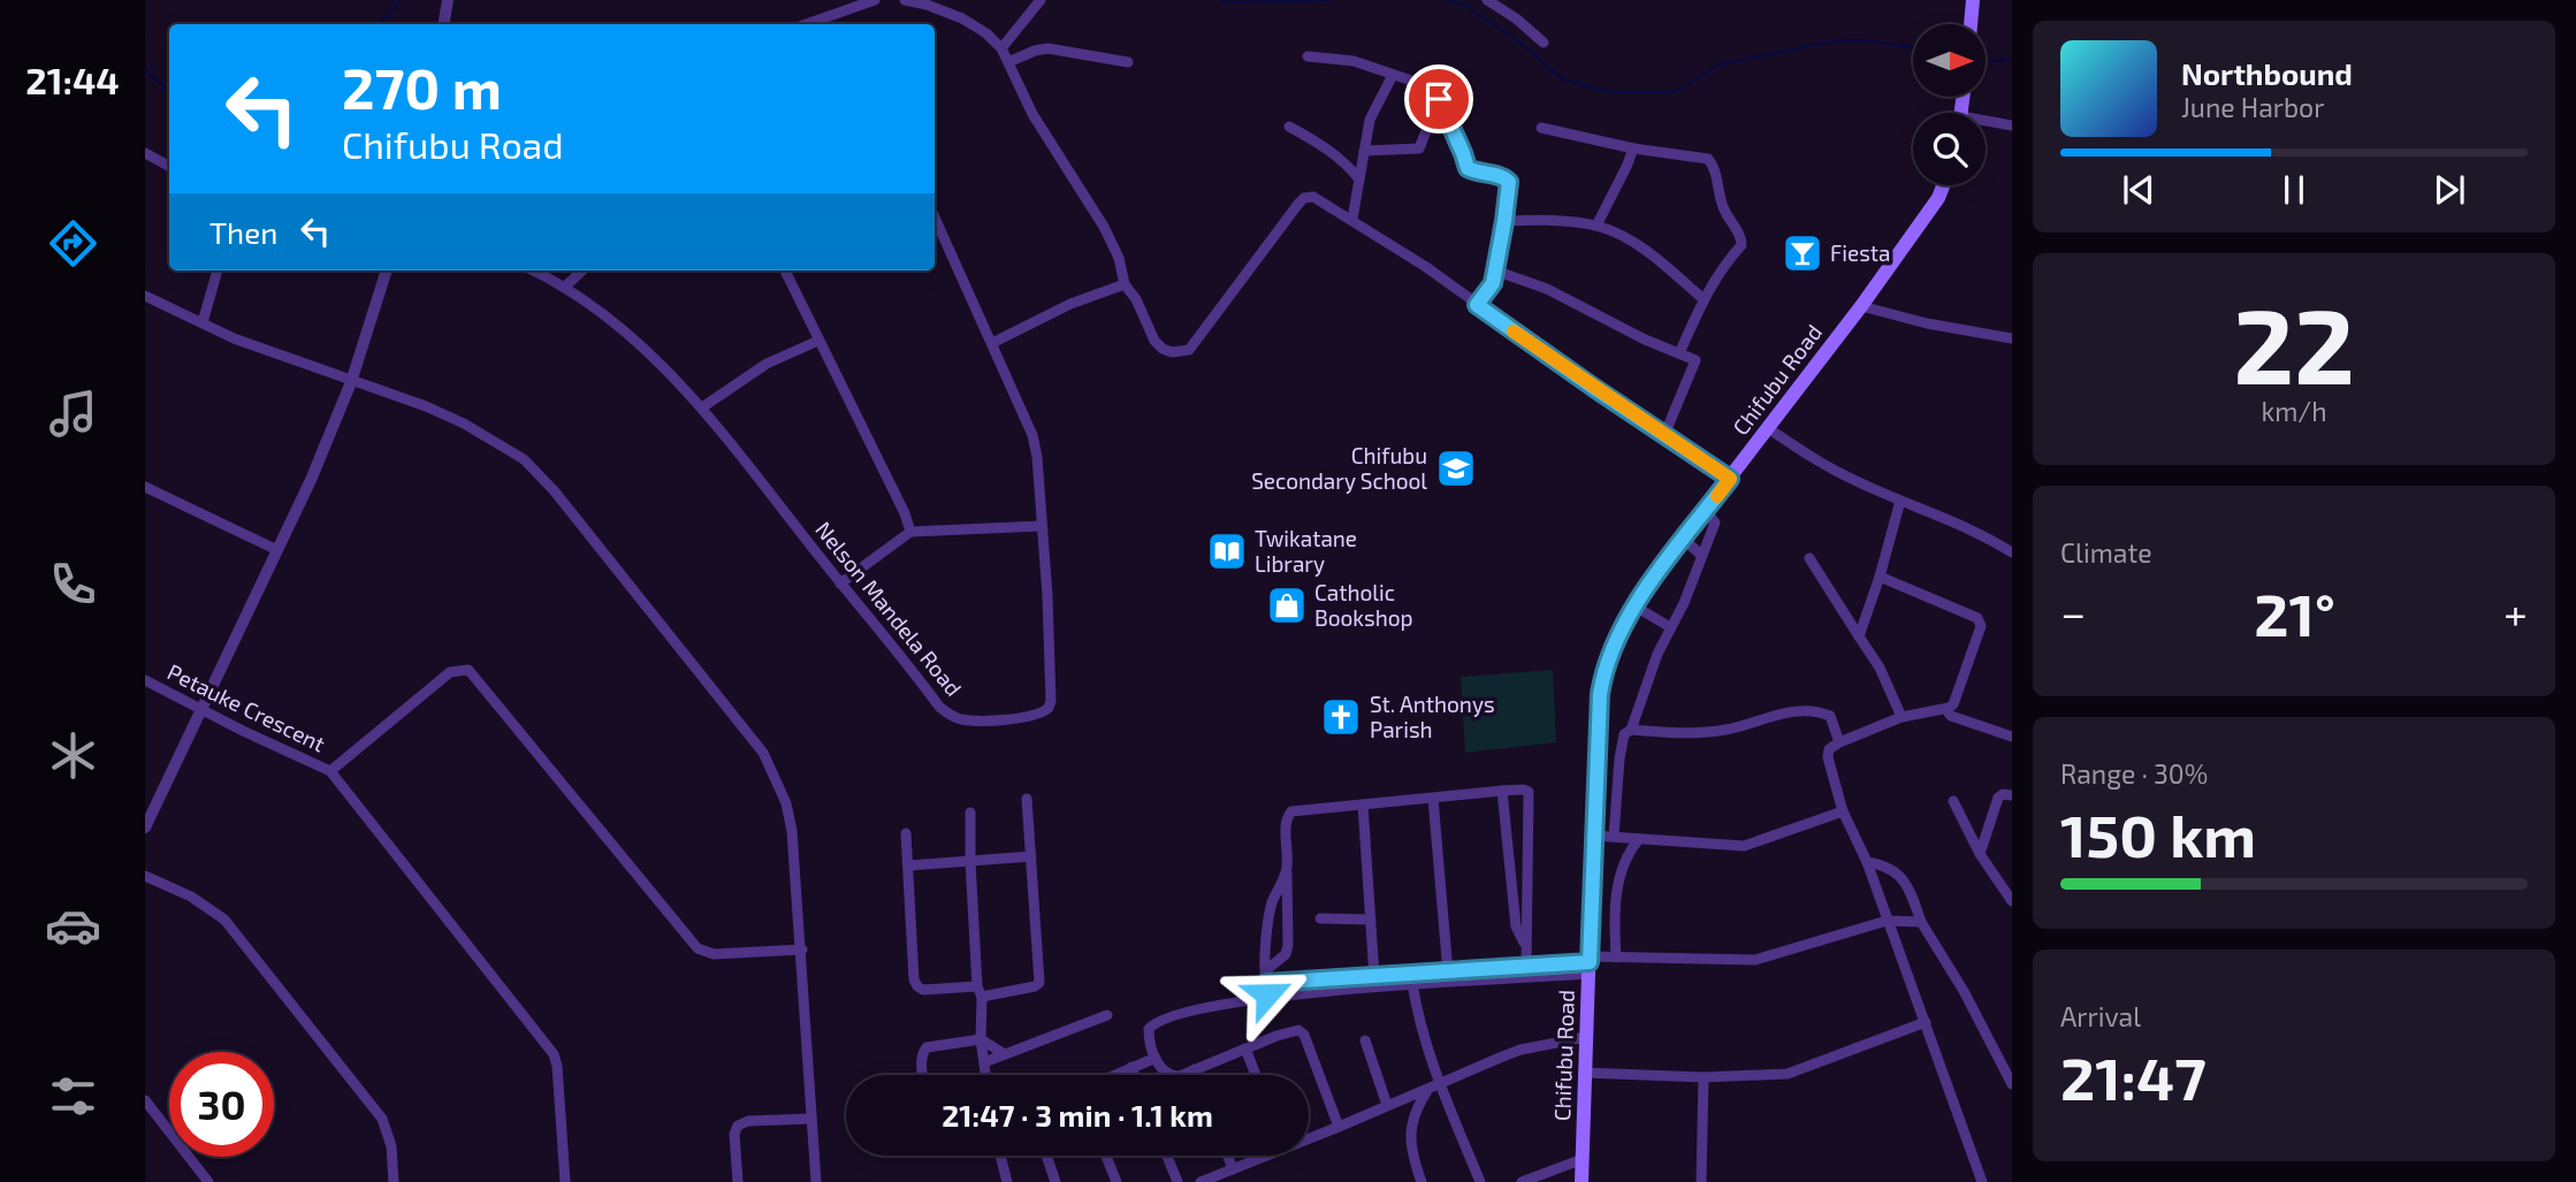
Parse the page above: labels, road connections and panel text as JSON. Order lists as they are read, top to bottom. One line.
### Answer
{"streets":{"main road":["Chifubu Road"],"street":["Nelson Mandela Road","Petauke Crescent"]},"places":{"bar":["Fiesta"],"school or university":["Chifubu Secondary School"],"library":["Twikatane Library"],"shop":["Catholic Bookshop"],"church":["St. Anthonys Parish"]},"north":"right","page":{"tabs":"21:44","turn":["270 m","Chifubu Road"],"song":["Northbound","June Harbor"],"then":"Then","tile":[["22","km/h"],"Climate",["Range · 30%","150 km"],["Arrival","21:47"]],"heat":["−","21°","+"],"limit":"30","trip":"21:47 · 3 min · 1.1 km"}}
